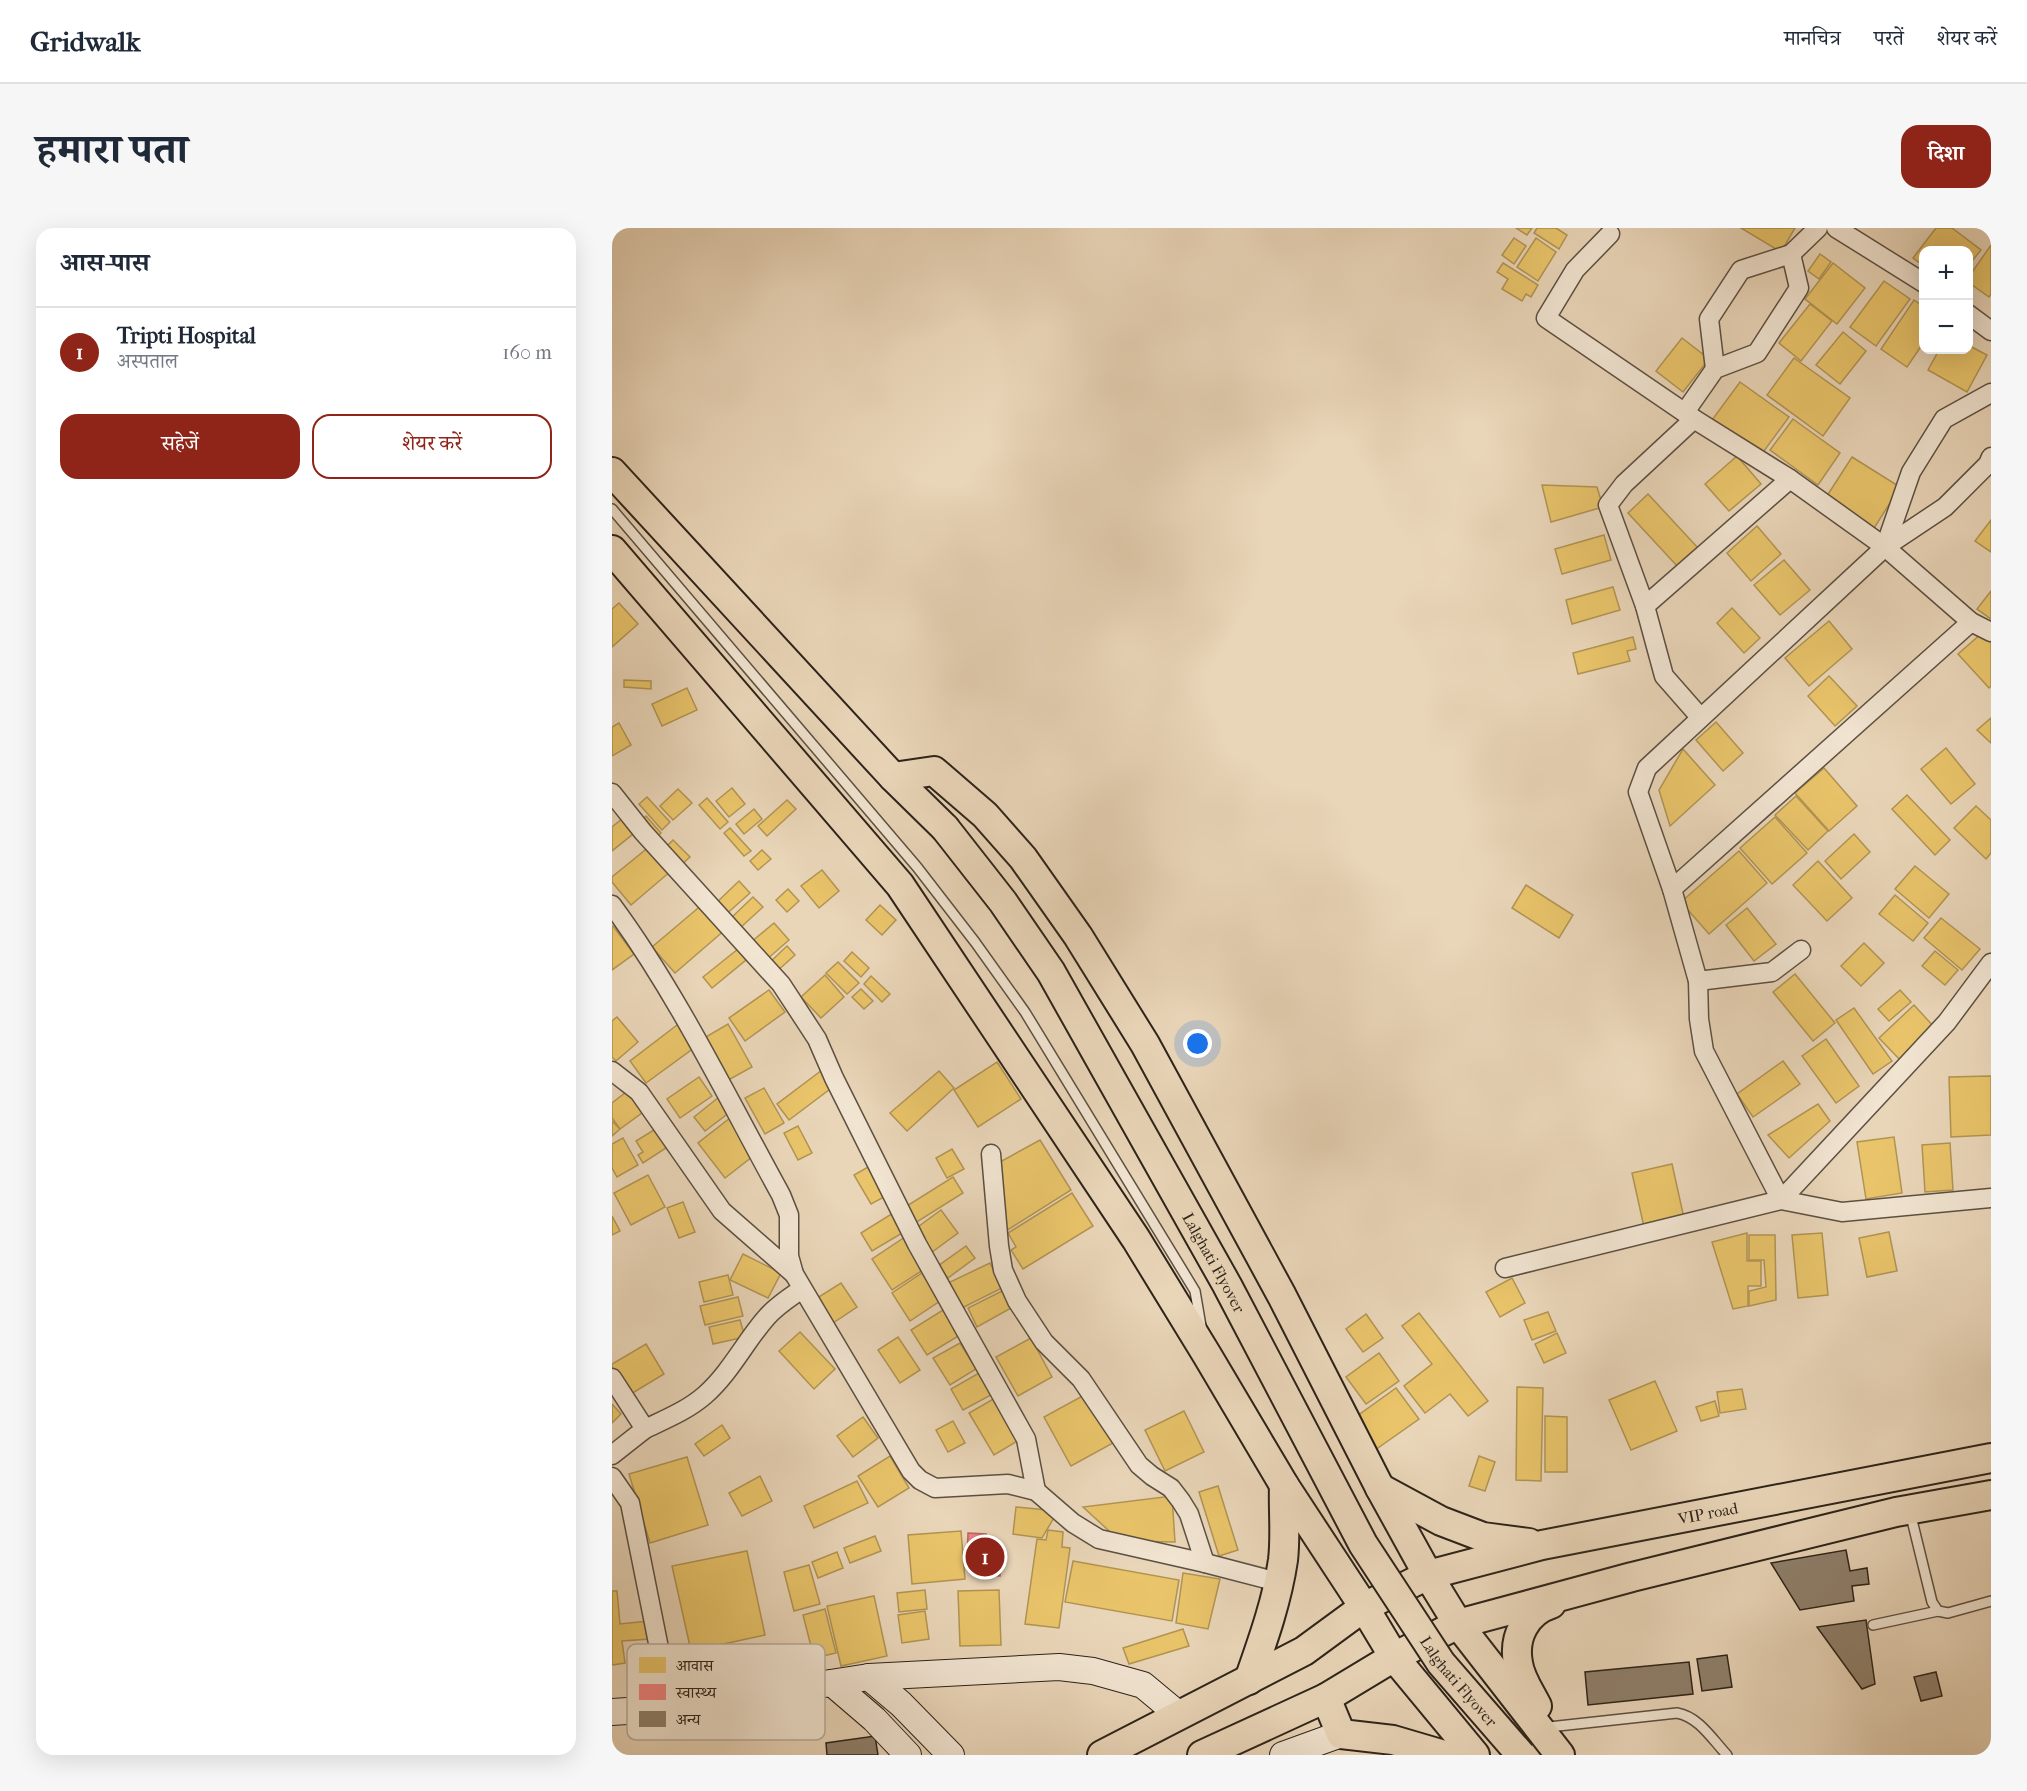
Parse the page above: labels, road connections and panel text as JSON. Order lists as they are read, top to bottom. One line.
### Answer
{"streets":{"main road":["Lalghati Flyover","VIP road"]},"legend":["आवास","स्वास्थ्य","अन्य"],"page":{"header":"Gridwalk","nav":["मानचित्र","परतें","शेयर करें"],"title":"हमारा पता","buttons":["दिशा",["सहेजें","शेयर करें"]],"heading":"आस-पास","map_buttons":["+","−"],"list":[{"mark":"1","name":"Tripti Hospital","note":"अस्पताल","value":"160 m"}],"pins":"1"}}
